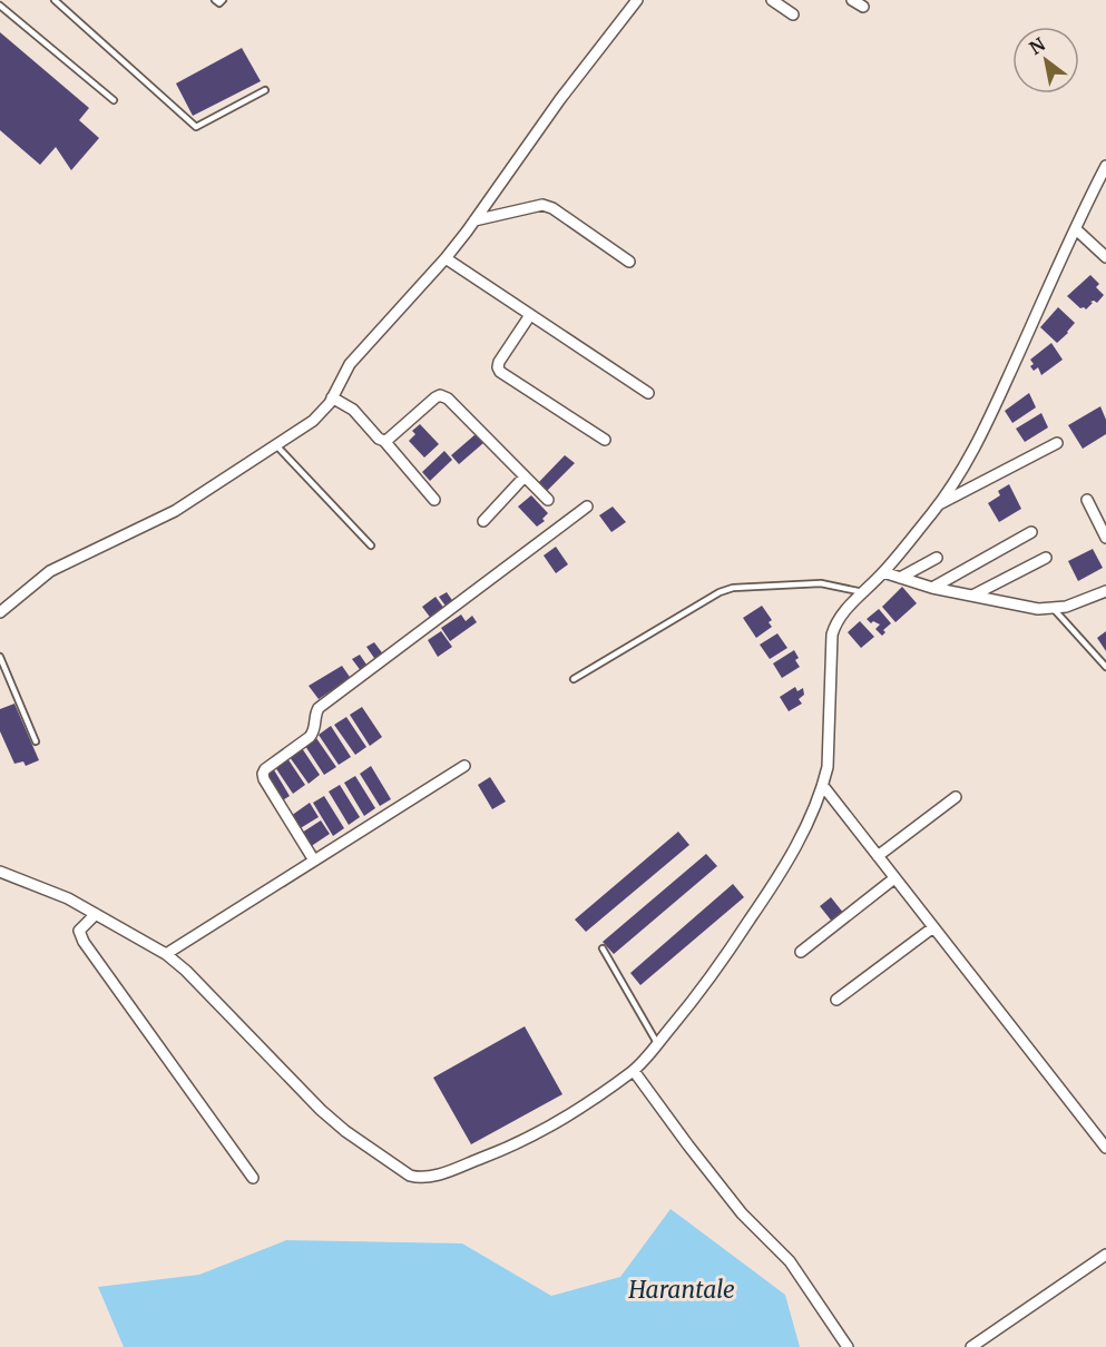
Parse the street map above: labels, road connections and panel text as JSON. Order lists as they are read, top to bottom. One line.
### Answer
{"water":["Harantale"],"north":"top left"}
